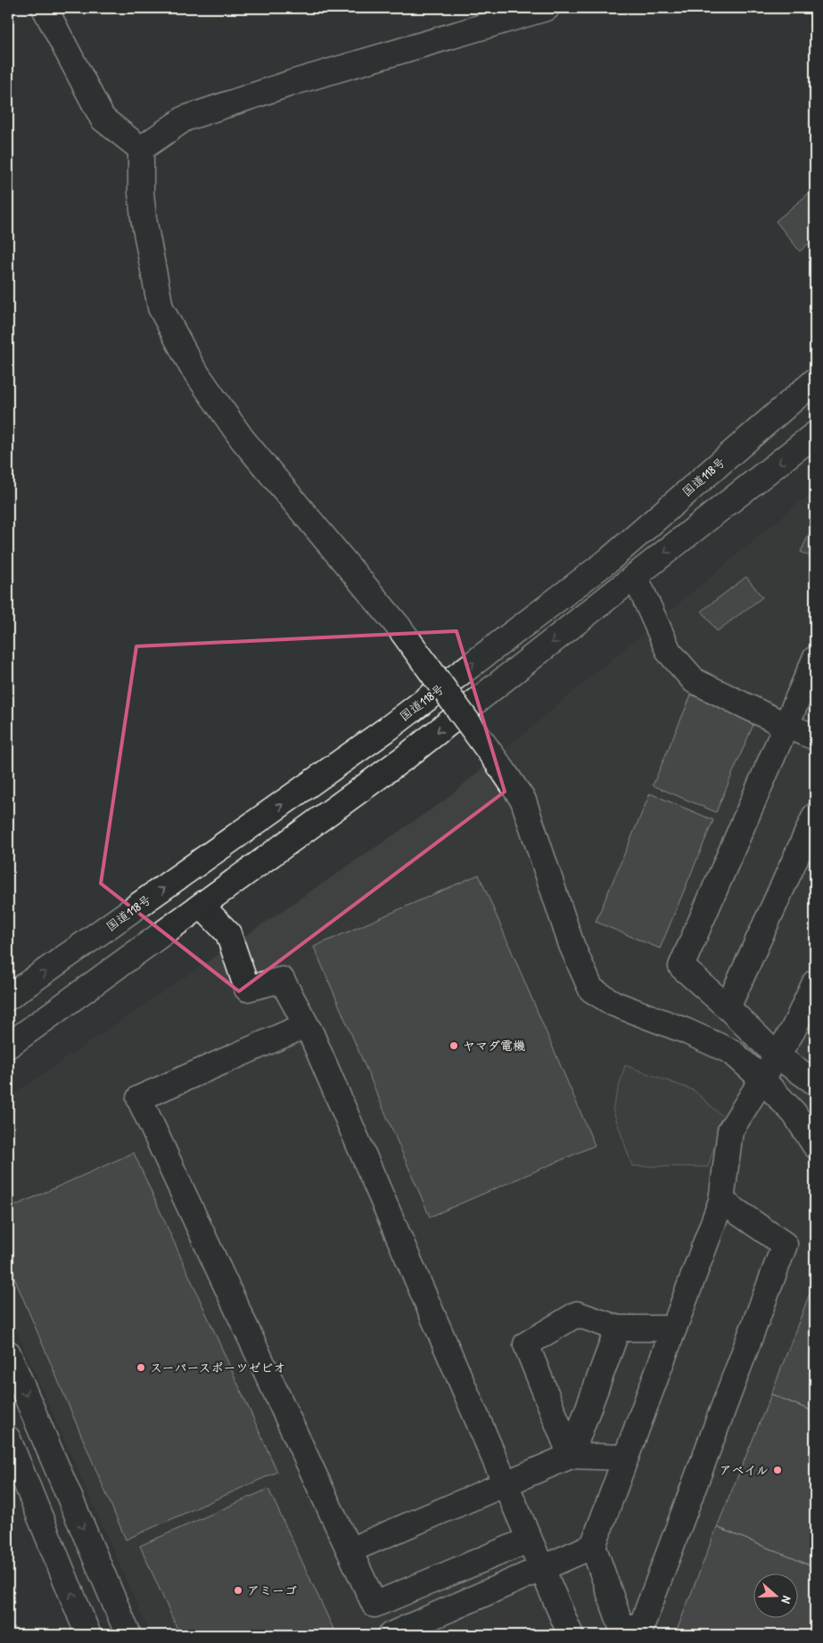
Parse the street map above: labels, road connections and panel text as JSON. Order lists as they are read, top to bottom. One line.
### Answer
{"streets":{"main road":["国道118号"]},"places":["ヤマダ電機","スーパースポーツゼビオ","アベイル","アミーゴ"],"north":"right"}
